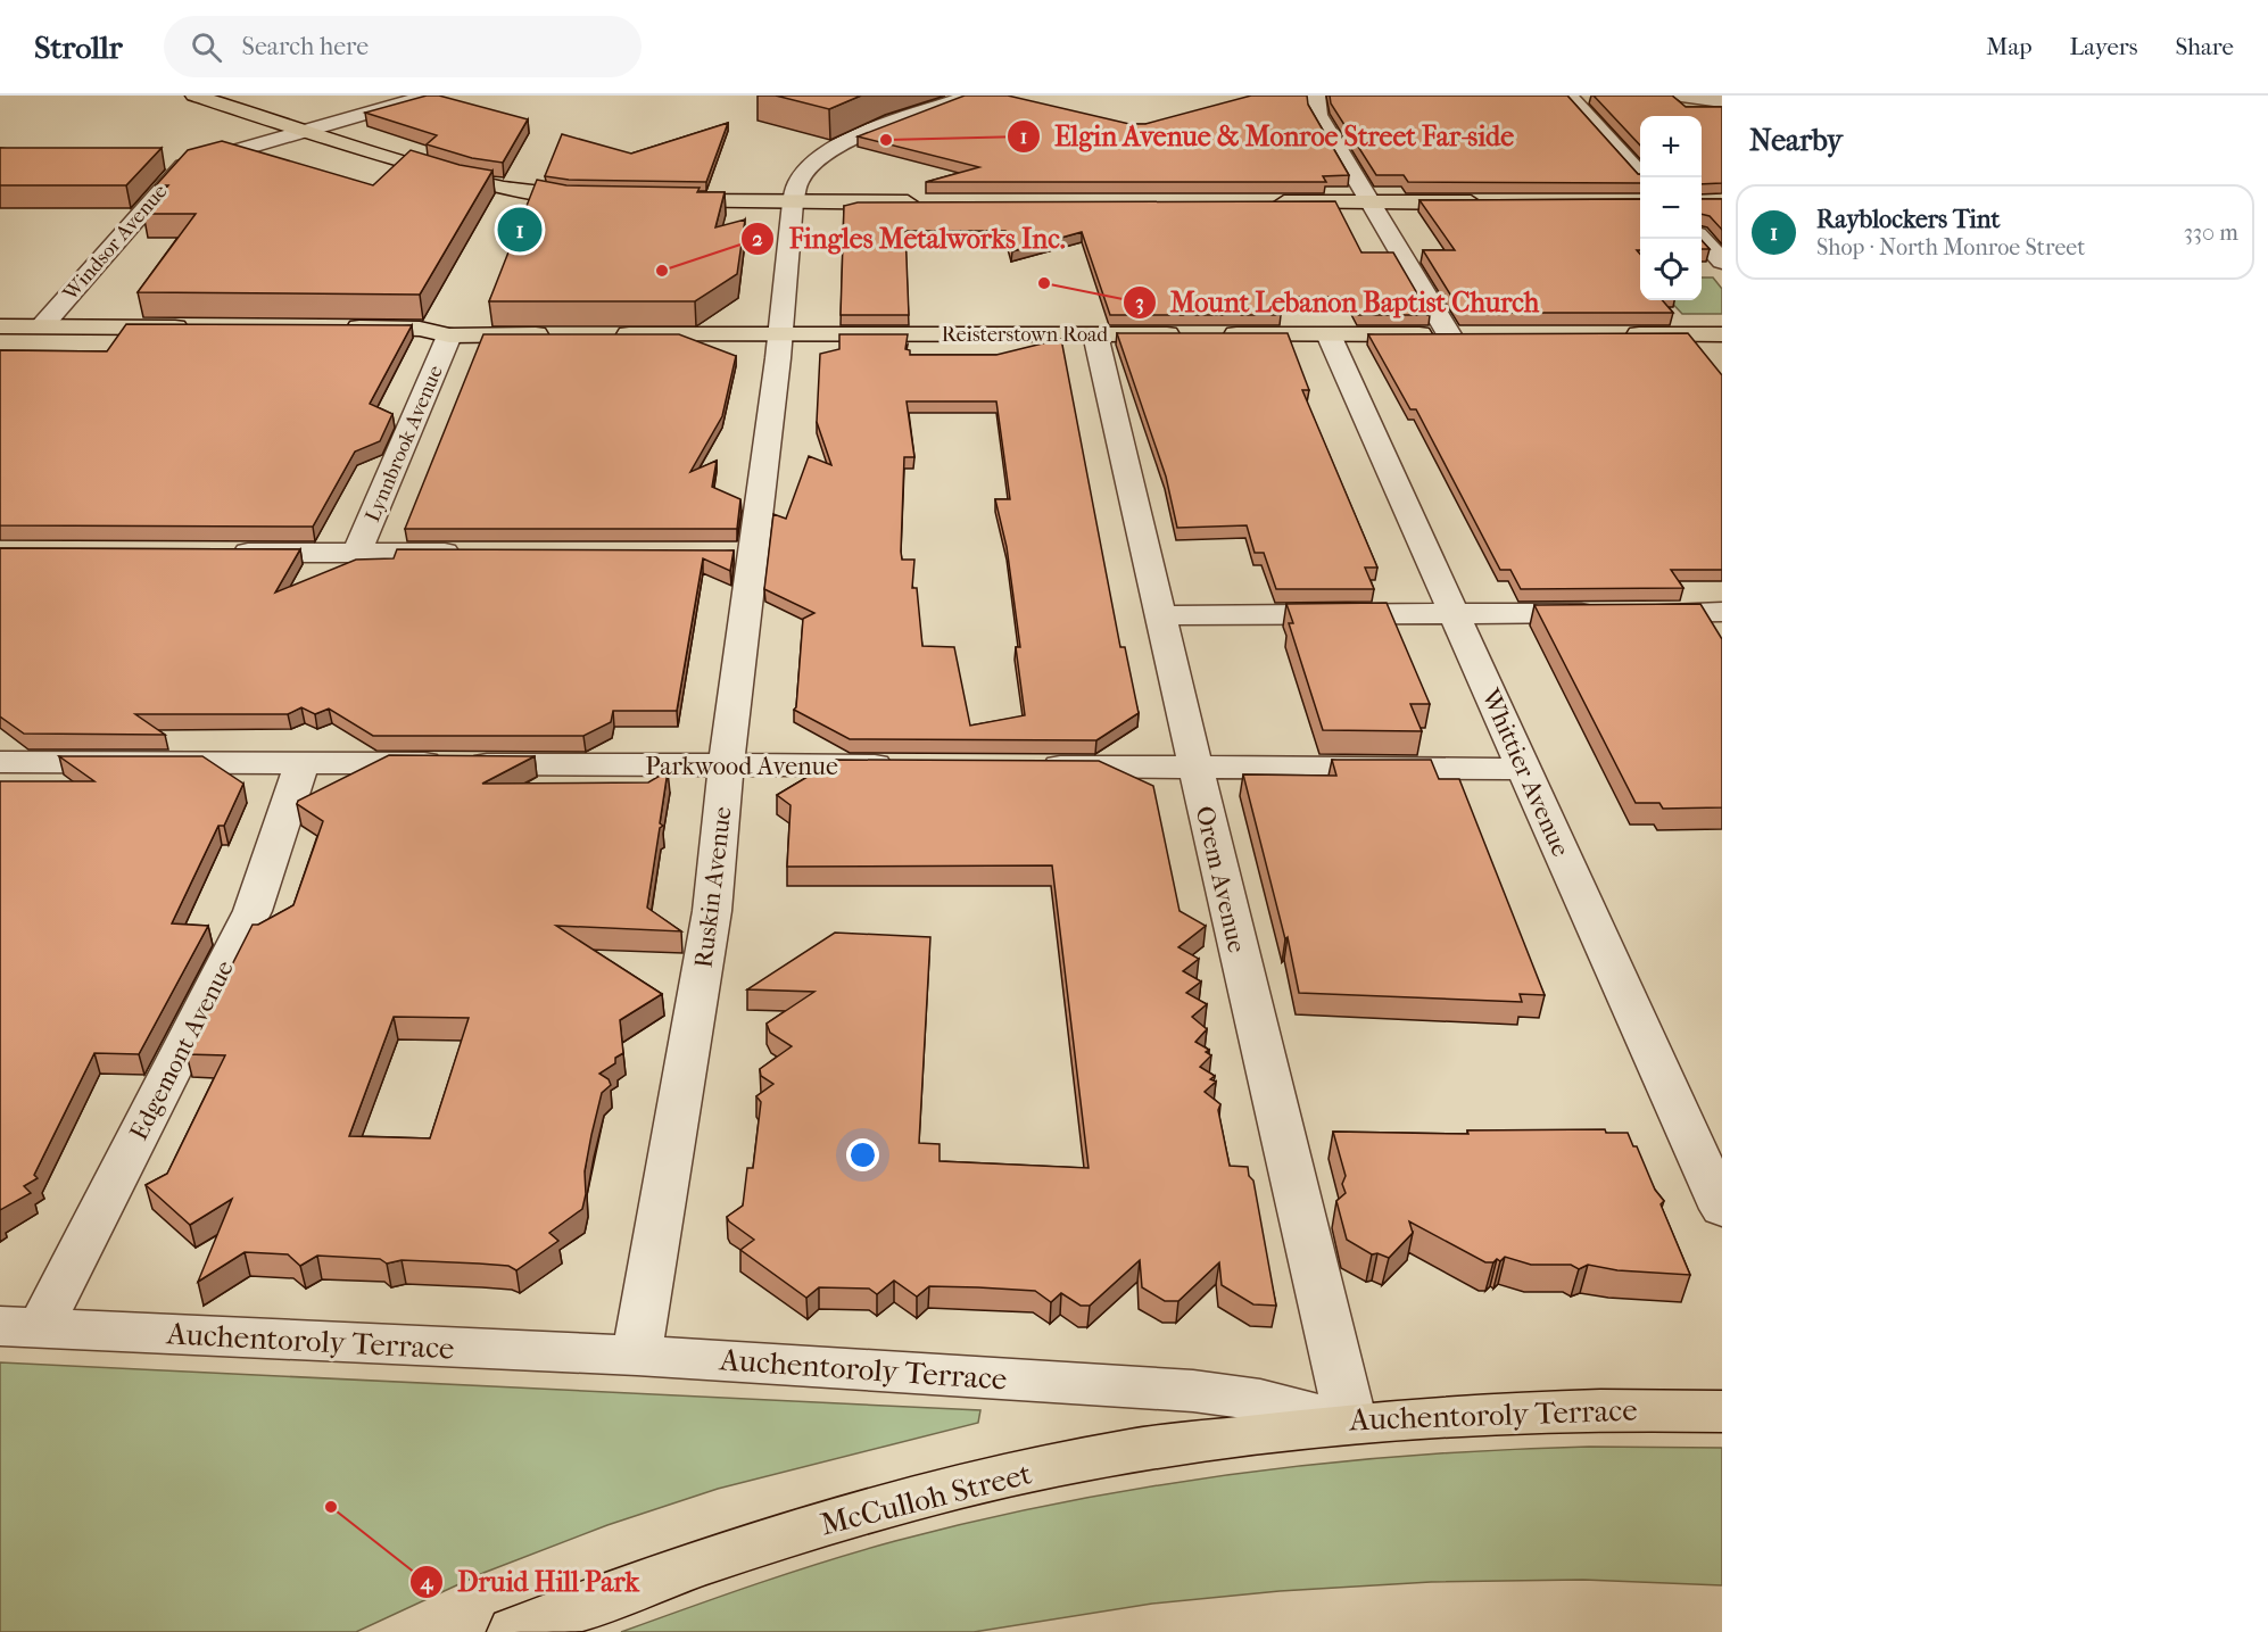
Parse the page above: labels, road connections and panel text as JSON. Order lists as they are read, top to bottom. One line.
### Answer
{"streets":{"main road":["Reisterstown Road","Auchentoroly Terrace","McCulloh Street"],"street":["Windsor Avenue","Lynnbrook Avenue","Parkwood Avenue","Whittier Avenue","Orem Avenue","Ruskin Avenue","Edgemont Avenue"]},"crossings":[["Reisterstown Road","Orem Avenue"],["Reisterstown Road","Ruskin Avenue"],["Parkwood Avenue","Ruskin Avenue"],["Parkwood Avenue","Edgemont Avenue"],["Orem Avenue","Auchentoroly Terrace"],["Orem Avenue","McCulloh Street"],["Ruskin Avenue","Auchentoroly Terrace"],["Edgemont Avenue","Auchentoroly Terrace"],["Auchentoroly Terrace","McCulloh Street"]],"places":["Elgin Avenue & Monroe Street Far-side","Fingles Metalworks Inc.","Mount Lebanon Baptist Church","Druid Hill Park"],"page":{"header":"Strollr","search":"Search here","nav":["Map","Layers","Share"],"heading":"Nearby","map_buttons":["+","−"],"list":[{"mark":"1","name":"Rayblockers Tint","note":"Shop · North Monroe Street","value":"330 m"}],"pins":"1"}}
